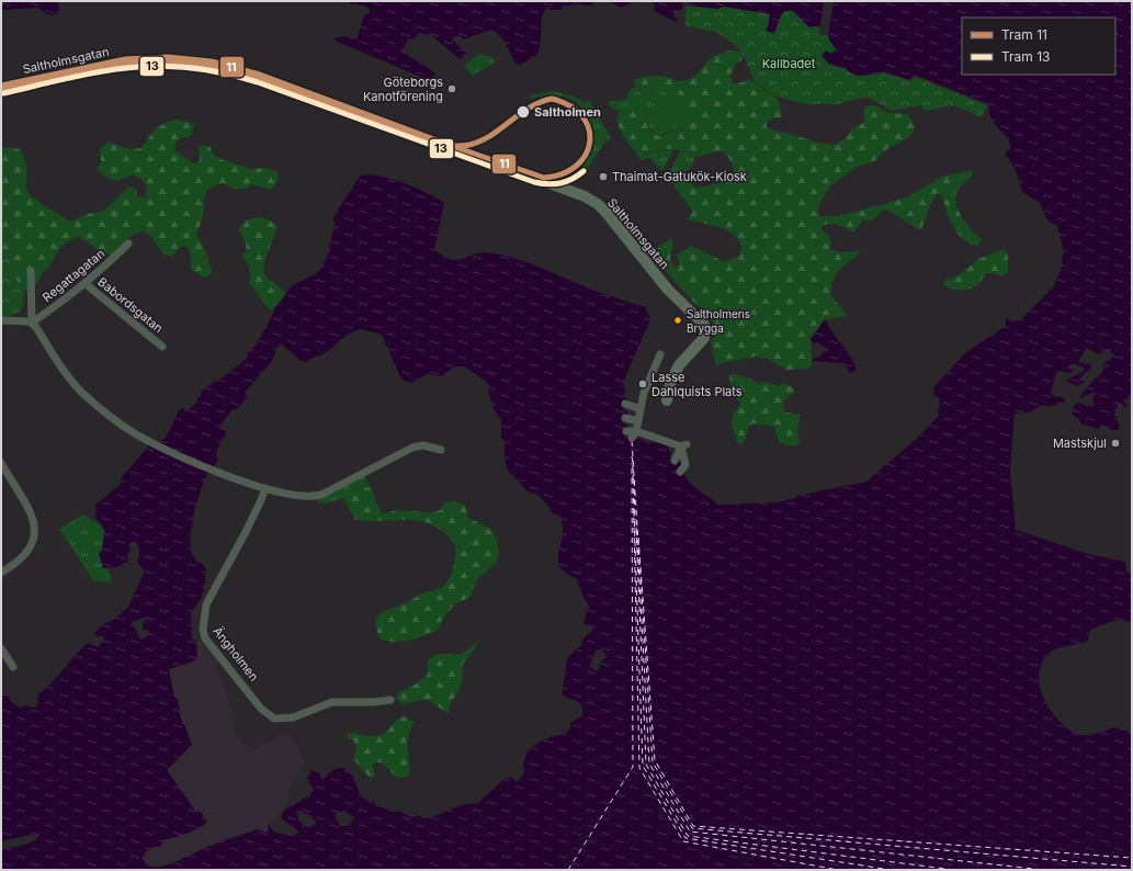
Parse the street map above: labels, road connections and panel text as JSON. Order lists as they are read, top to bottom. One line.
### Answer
{"streets":{"street":["Saltholmsgatan","Regattagatan","Babordsgatan","Ängholmen"]},"crossings":[["Regattagatan","Babordsgatan"]],"parks":["Kallbadet"],"places":["Göteborgs Kanotförening","Saltholmen","Thaimat-Gatukök-Kiosk","Saltholmens Brygga","Lasse Dahlquists Plats","Mastskjul"],"lines":["tram line 11","tram line 13"],"legend":["Tram 11","Tram 13"]}
